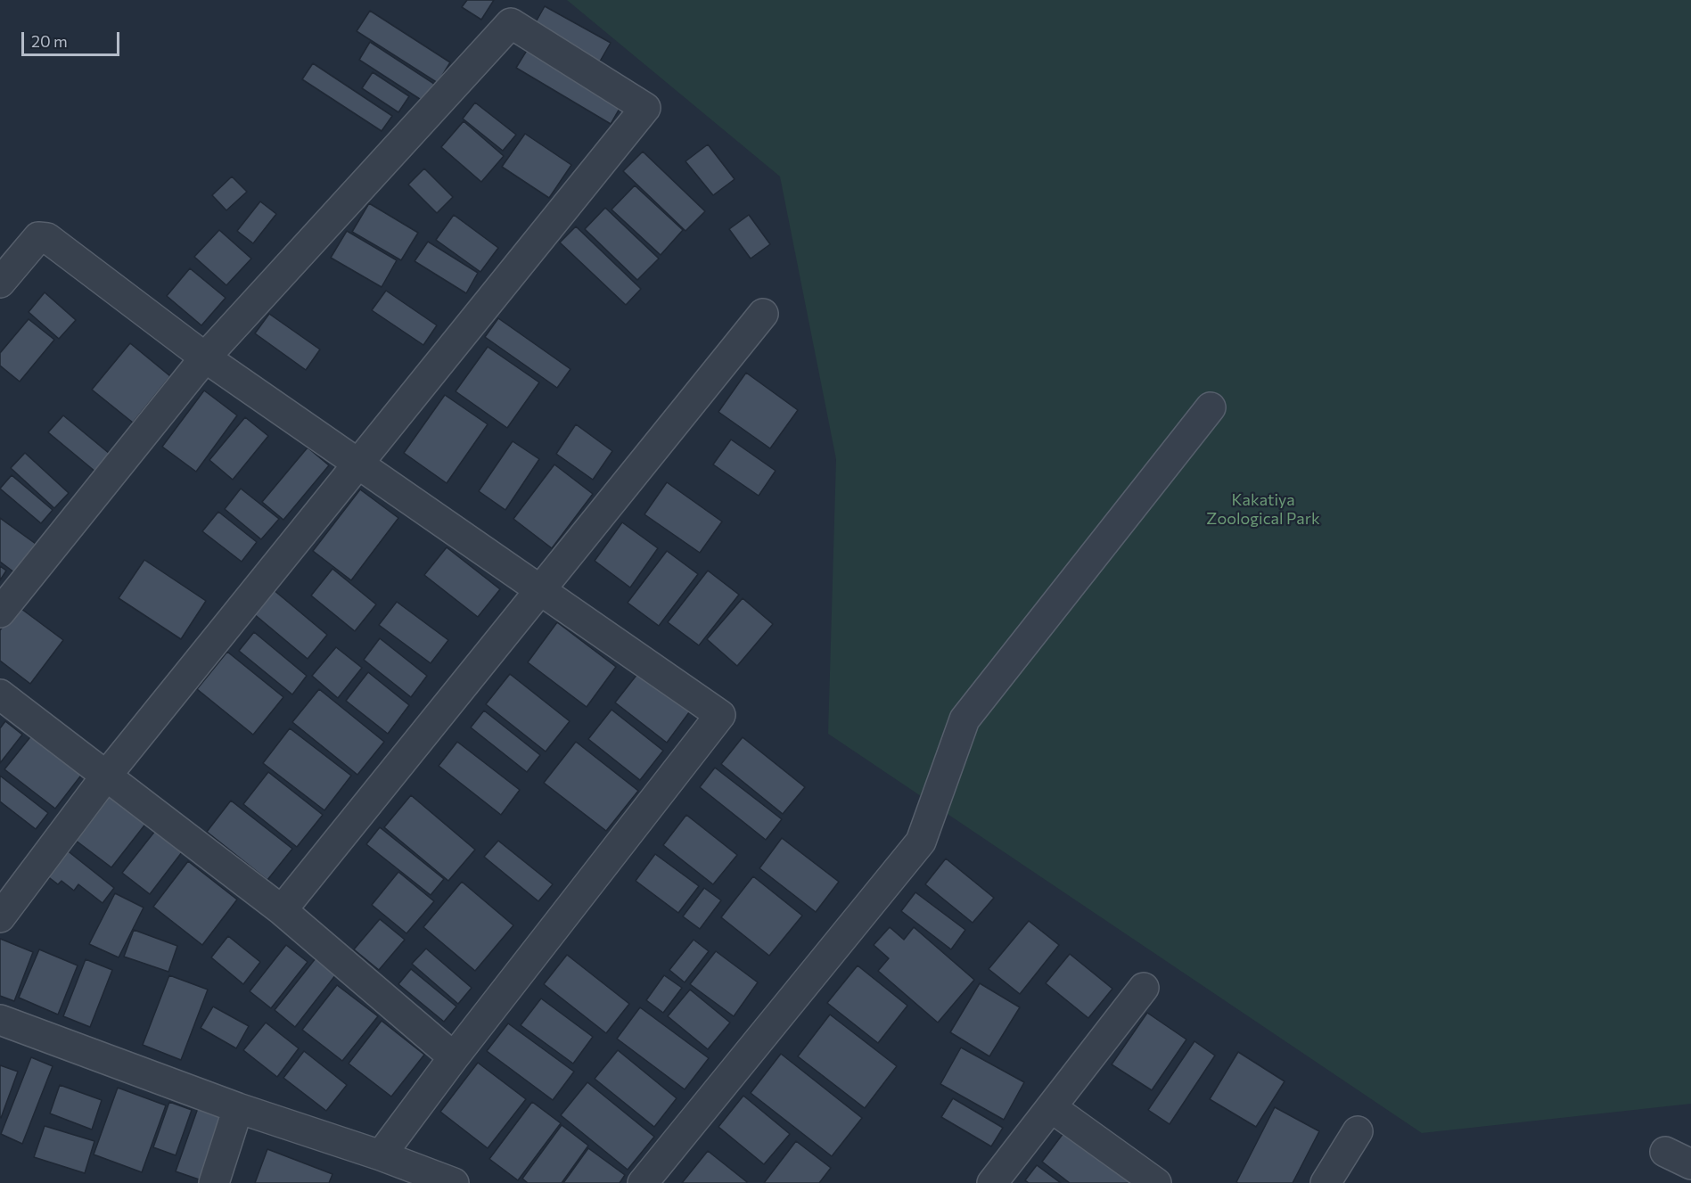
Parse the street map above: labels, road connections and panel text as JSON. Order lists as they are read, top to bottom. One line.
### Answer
{"parks":["Kakatiya Zoological Park"],"scale_bar":"20 m"}
